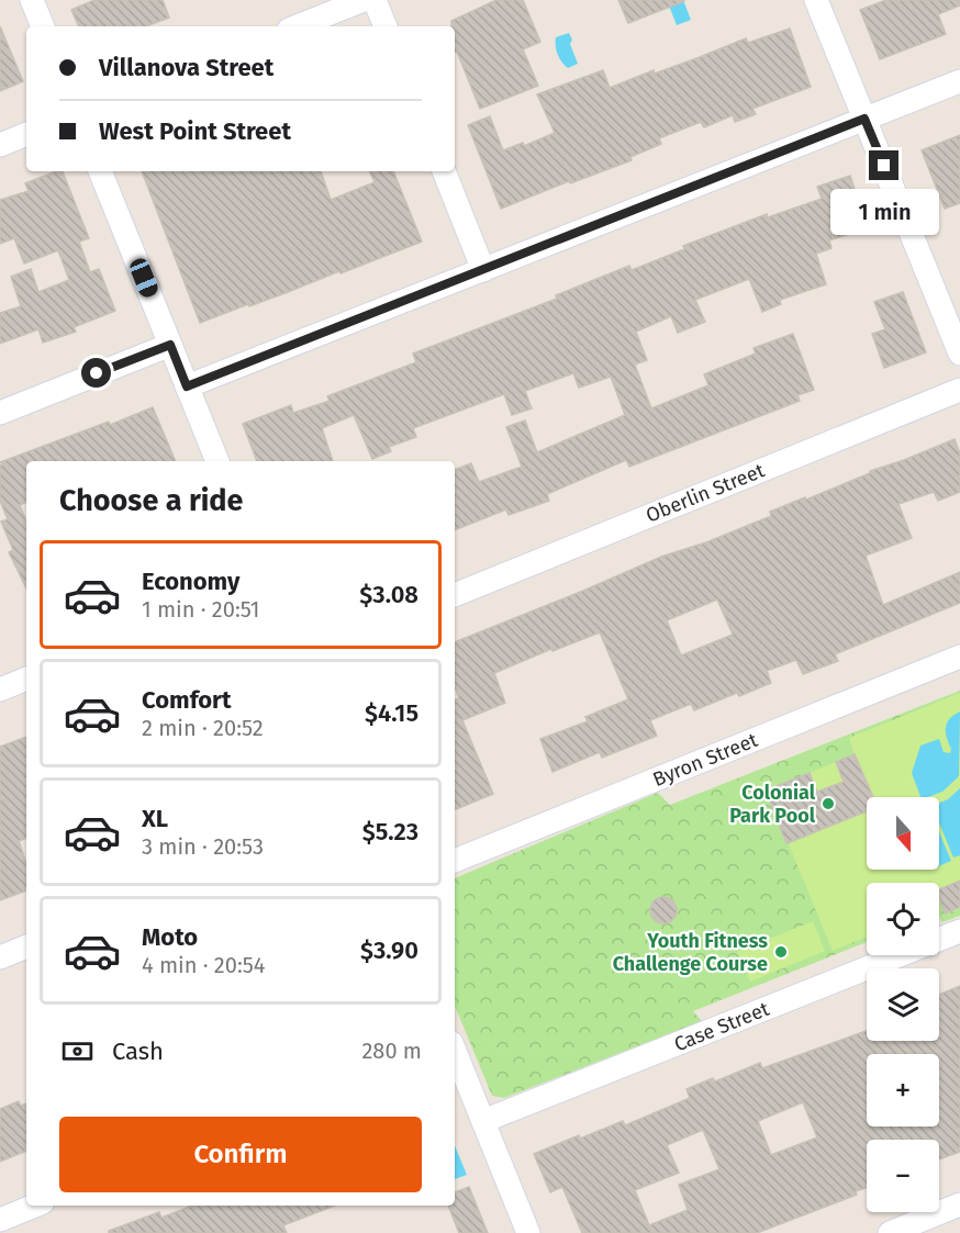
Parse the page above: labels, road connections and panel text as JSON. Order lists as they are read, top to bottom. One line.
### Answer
{"streets":{"street":["Oberlin Street","Byron Street","Case Street"]},"places":["Colonial Park Pool","Youth Fitness Challenge Course"],"north":"bottom","page":{"banner":["Villanova Street","West Point Street"],"bubble":"1 min","heading":"Choose a ride","list":[{"name":"Economy","note":"1 min · 20:51","value":"$3.08"},{"name":"Comfort","note":"2 min · 20:52","value":"$4.15"},{"name":"XL","note":"3 min · 20:53","value":"$5.23"},{"name":"Moto","note":"4 min · 20:54","value":"$3.90"}],"map_buttons":["+","−"],"pay":["Cash","280 m"],"buttons":"Confirm"}}
